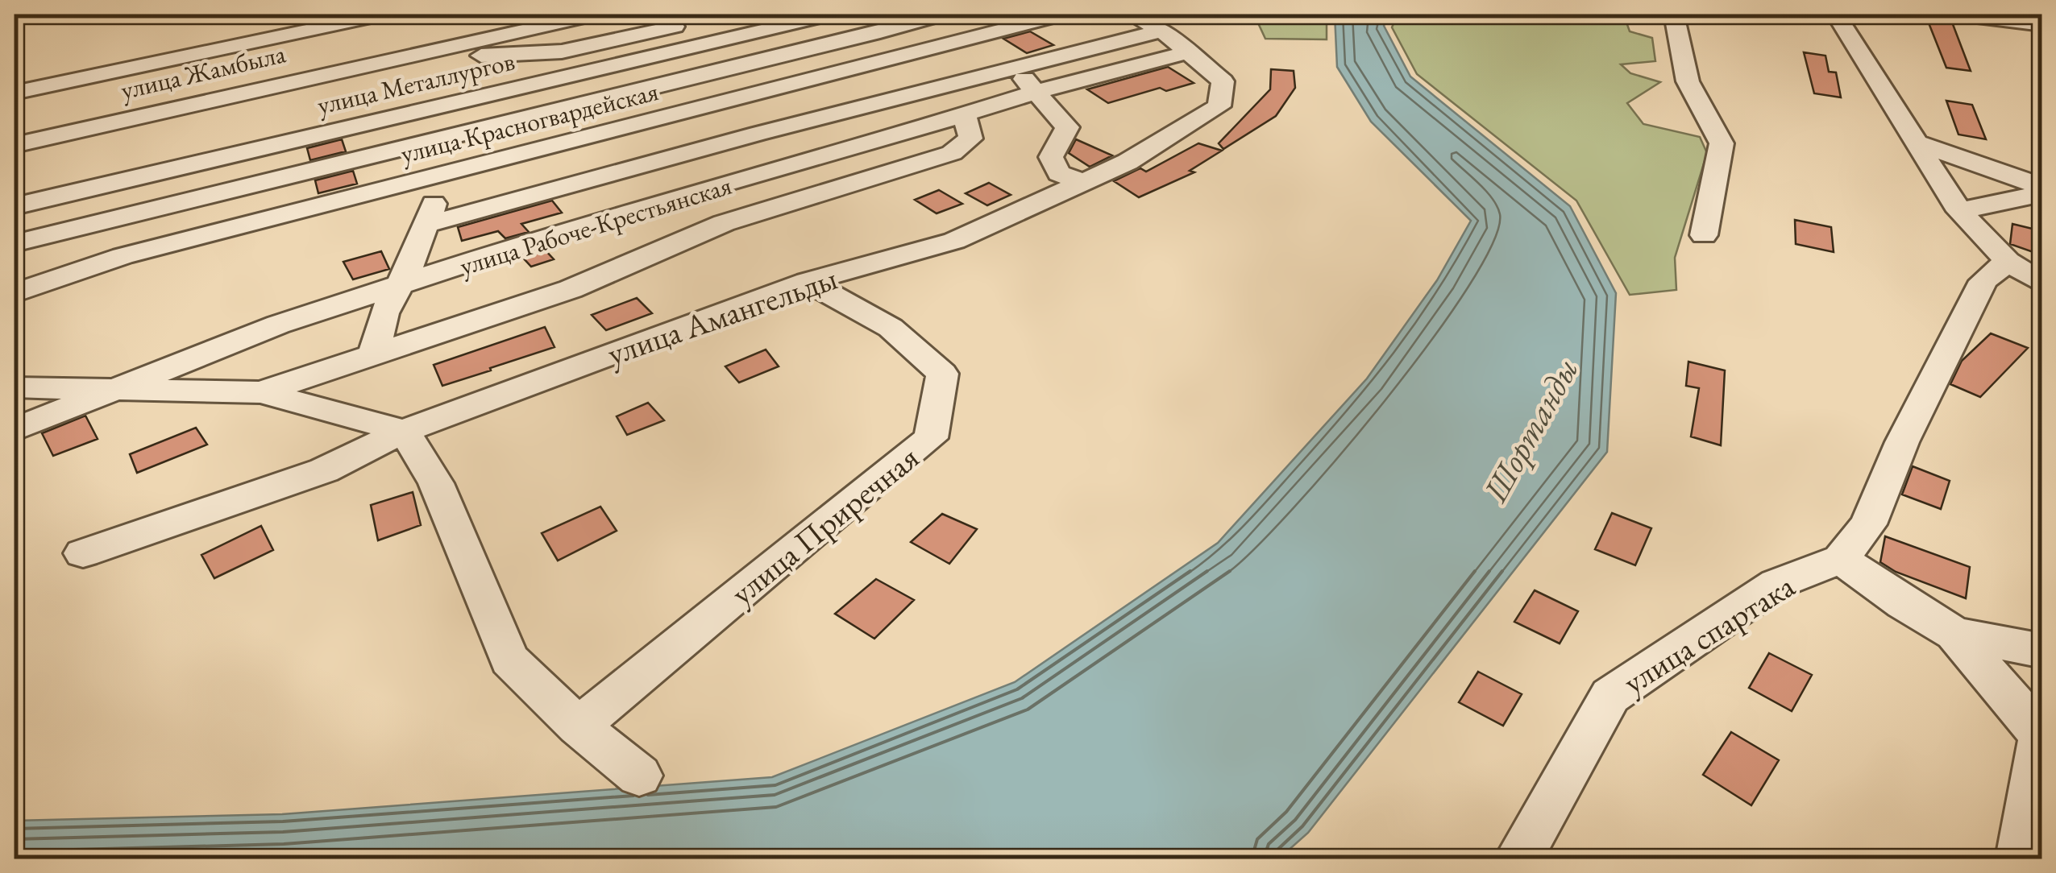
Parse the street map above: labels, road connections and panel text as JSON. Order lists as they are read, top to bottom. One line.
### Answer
{"streets":{"street":["улица Жамбыла","улица Металлургов","улица Красногвардейская","улица Рабоче-Крестьянская","улица Амангельды","улица Приречная","улица спартака"]},"crossings":[["улица Рабоче-Крестьянская","улица Амангельды"],["улица Амангельды","улица Приречная"]],"water":["Шортанды"]}
